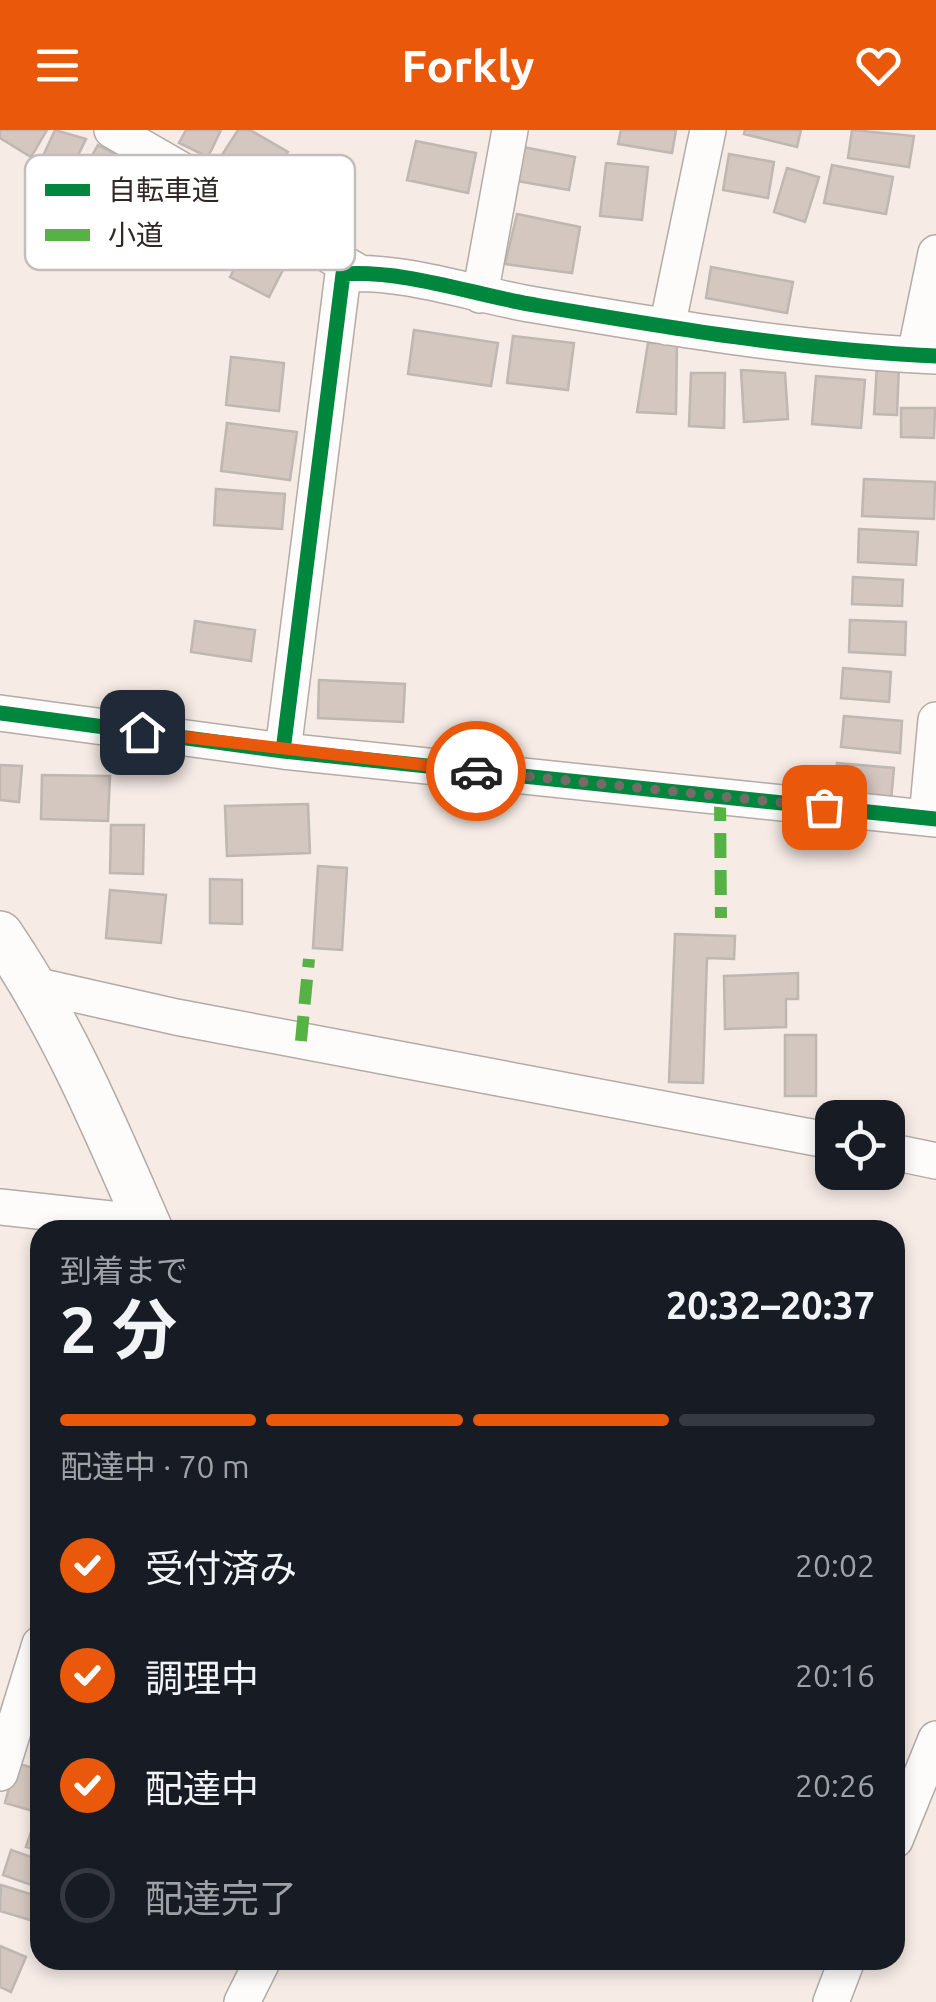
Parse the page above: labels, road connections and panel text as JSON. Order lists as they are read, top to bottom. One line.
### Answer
{"legend":["自転車道","小道"],"page":{"header":"Forkly","heading":["2 分","到着まで","20:32–20:37"],"bar":"配達中 · 70 m","list":[["受付済み","20:02"],["調理中","20:16"],["配達中","20:26"],"配達完了"]}}
